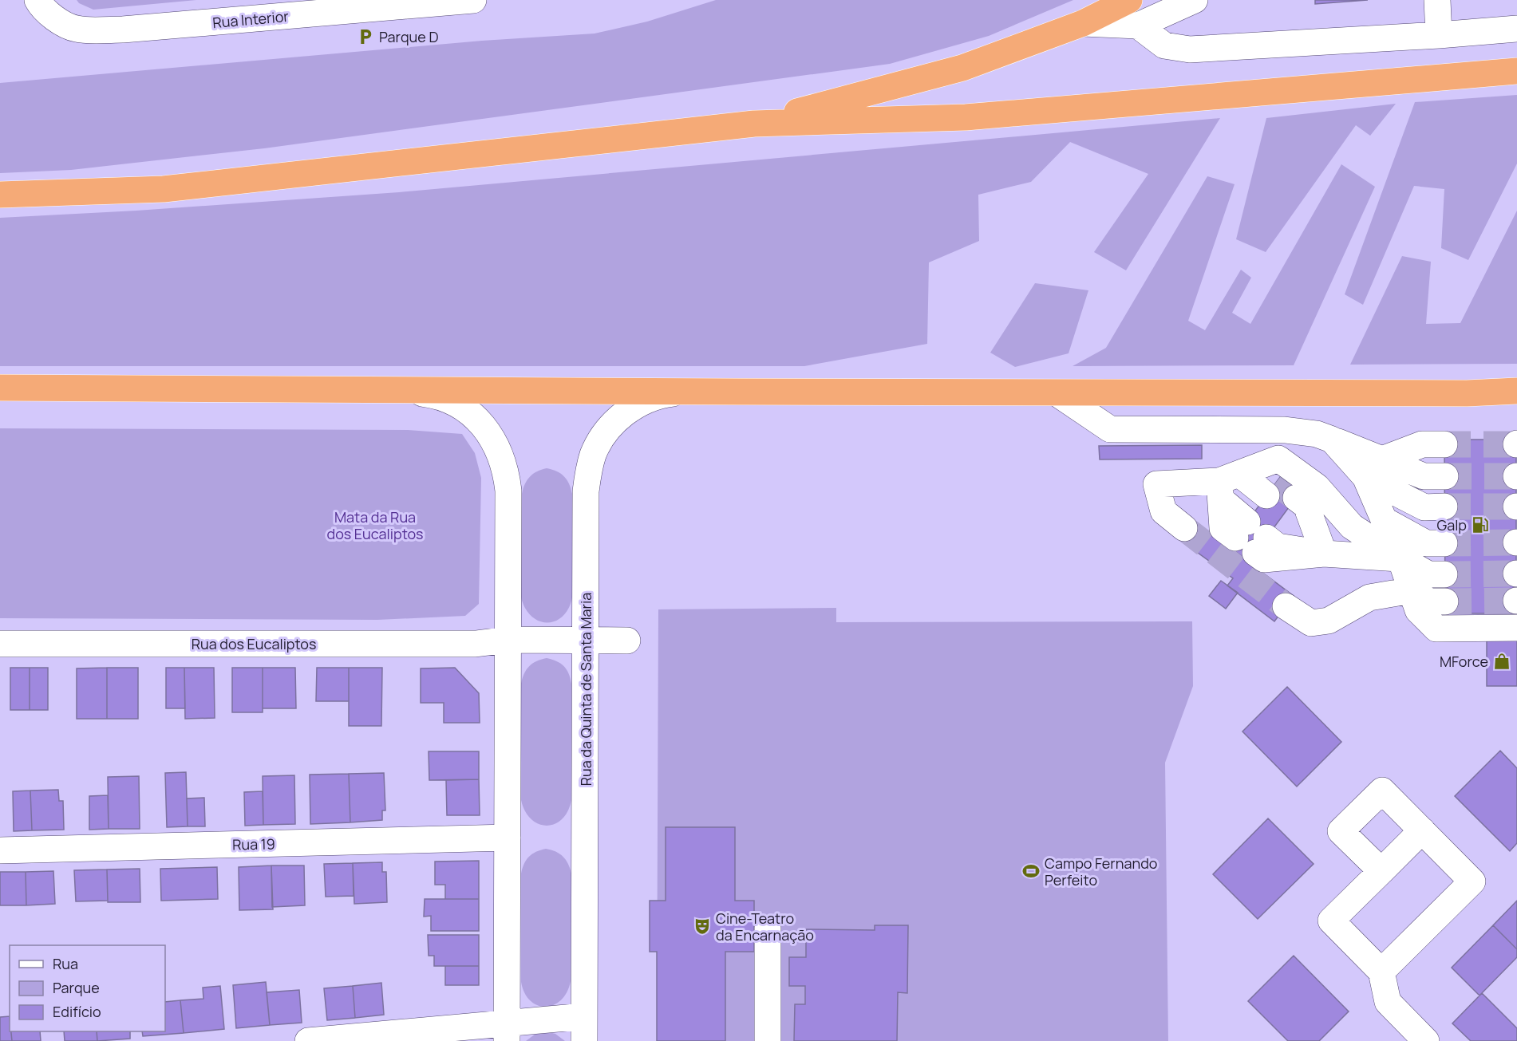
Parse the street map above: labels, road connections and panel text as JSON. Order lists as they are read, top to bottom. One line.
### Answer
{"streets":{"street":["Rua Interior","Rua dos Eucaliptos","Rua da Quinta de Santa Maria","Rua 19"]},"crossings":[["Rua dos Eucaliptos","Rua da Quinta de Santa Maria"]],"parks":["Mata da Rua dos Eucaliptos"],"places":{"parking":["Parque D"],"fuel station":["Galp"],"shop":["MForce"],"sports":["Campo Fernando Perfeito"],"theatre":["Cine-Teatro da Encarnação"]},"legend":["Rua","Parque","Edifício"]}
